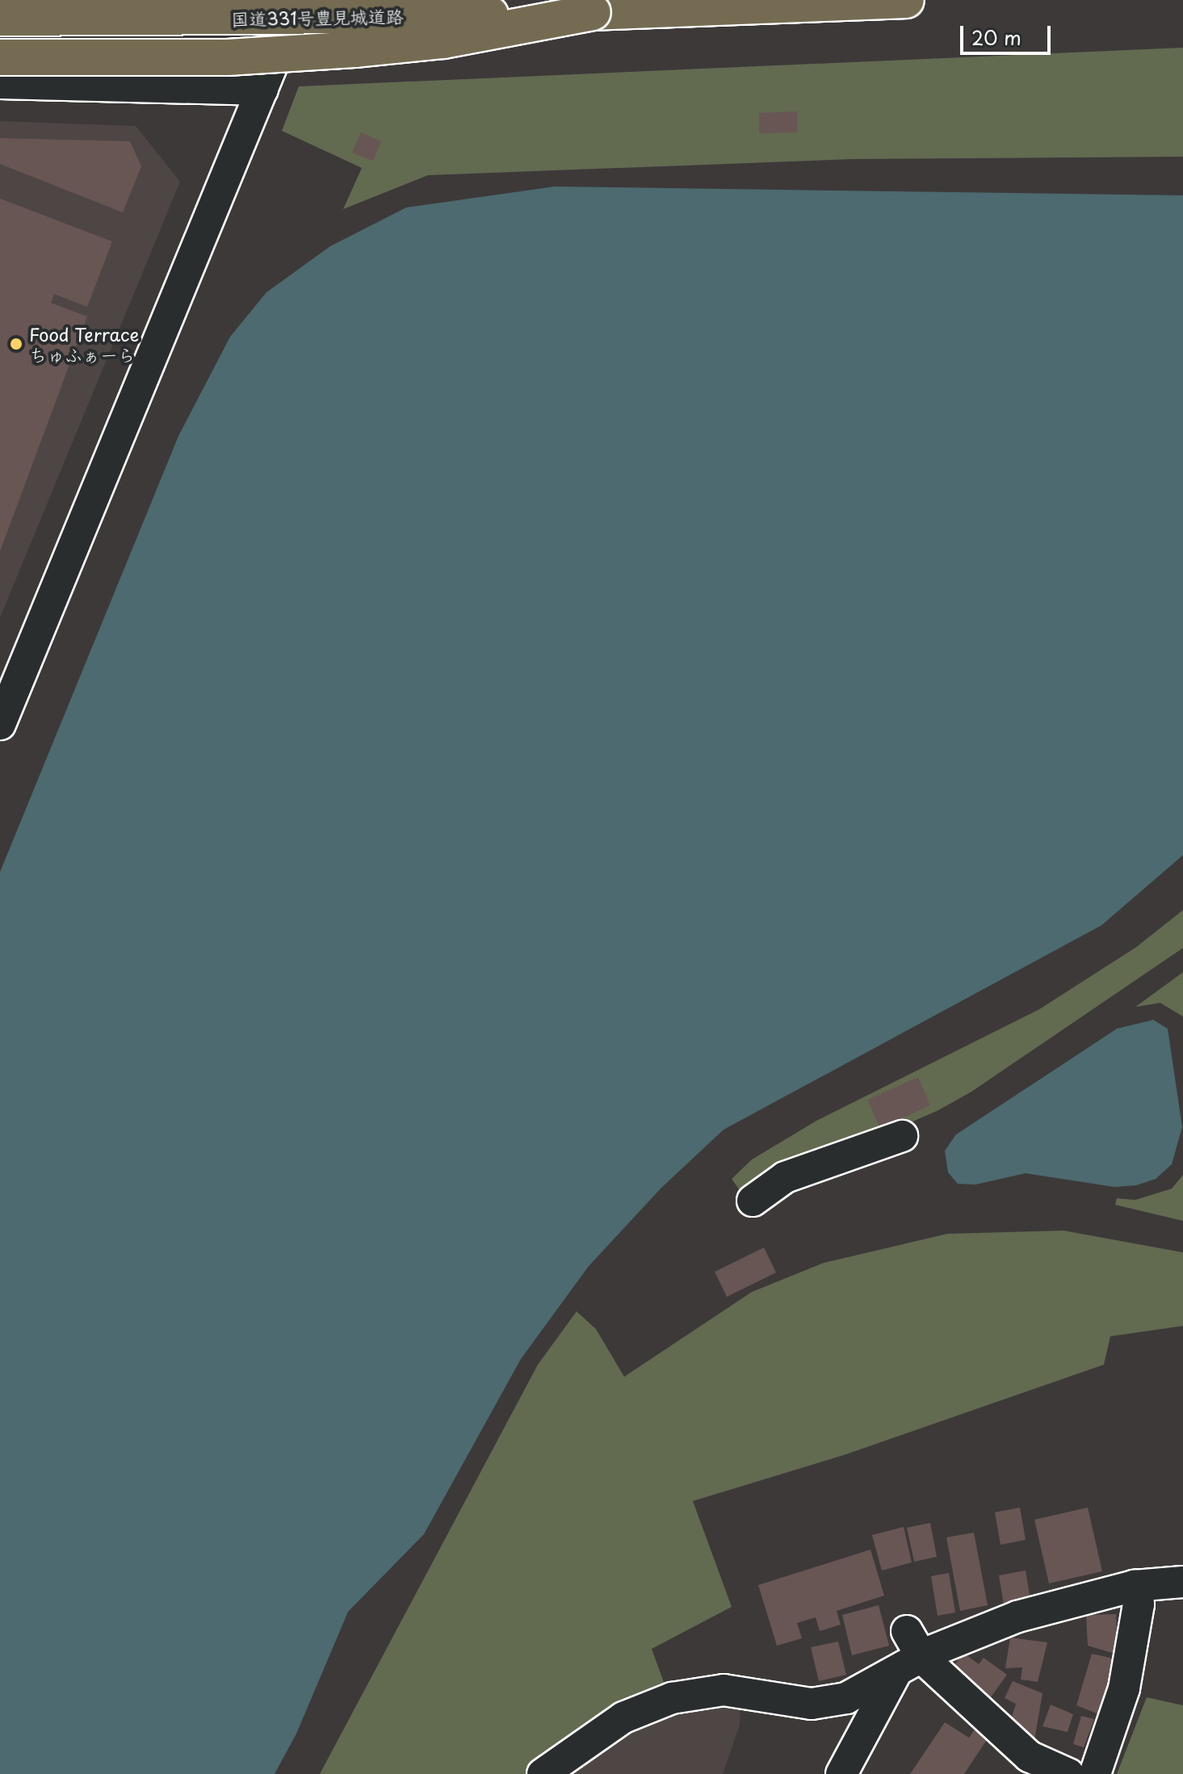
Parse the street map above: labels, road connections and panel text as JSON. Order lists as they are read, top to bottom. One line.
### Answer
{"streets":{"highway":["国道331号豊見城道路"]},"places":["Food Terrace ちゅふぁーら"],"scale_bar":"20 m"}
